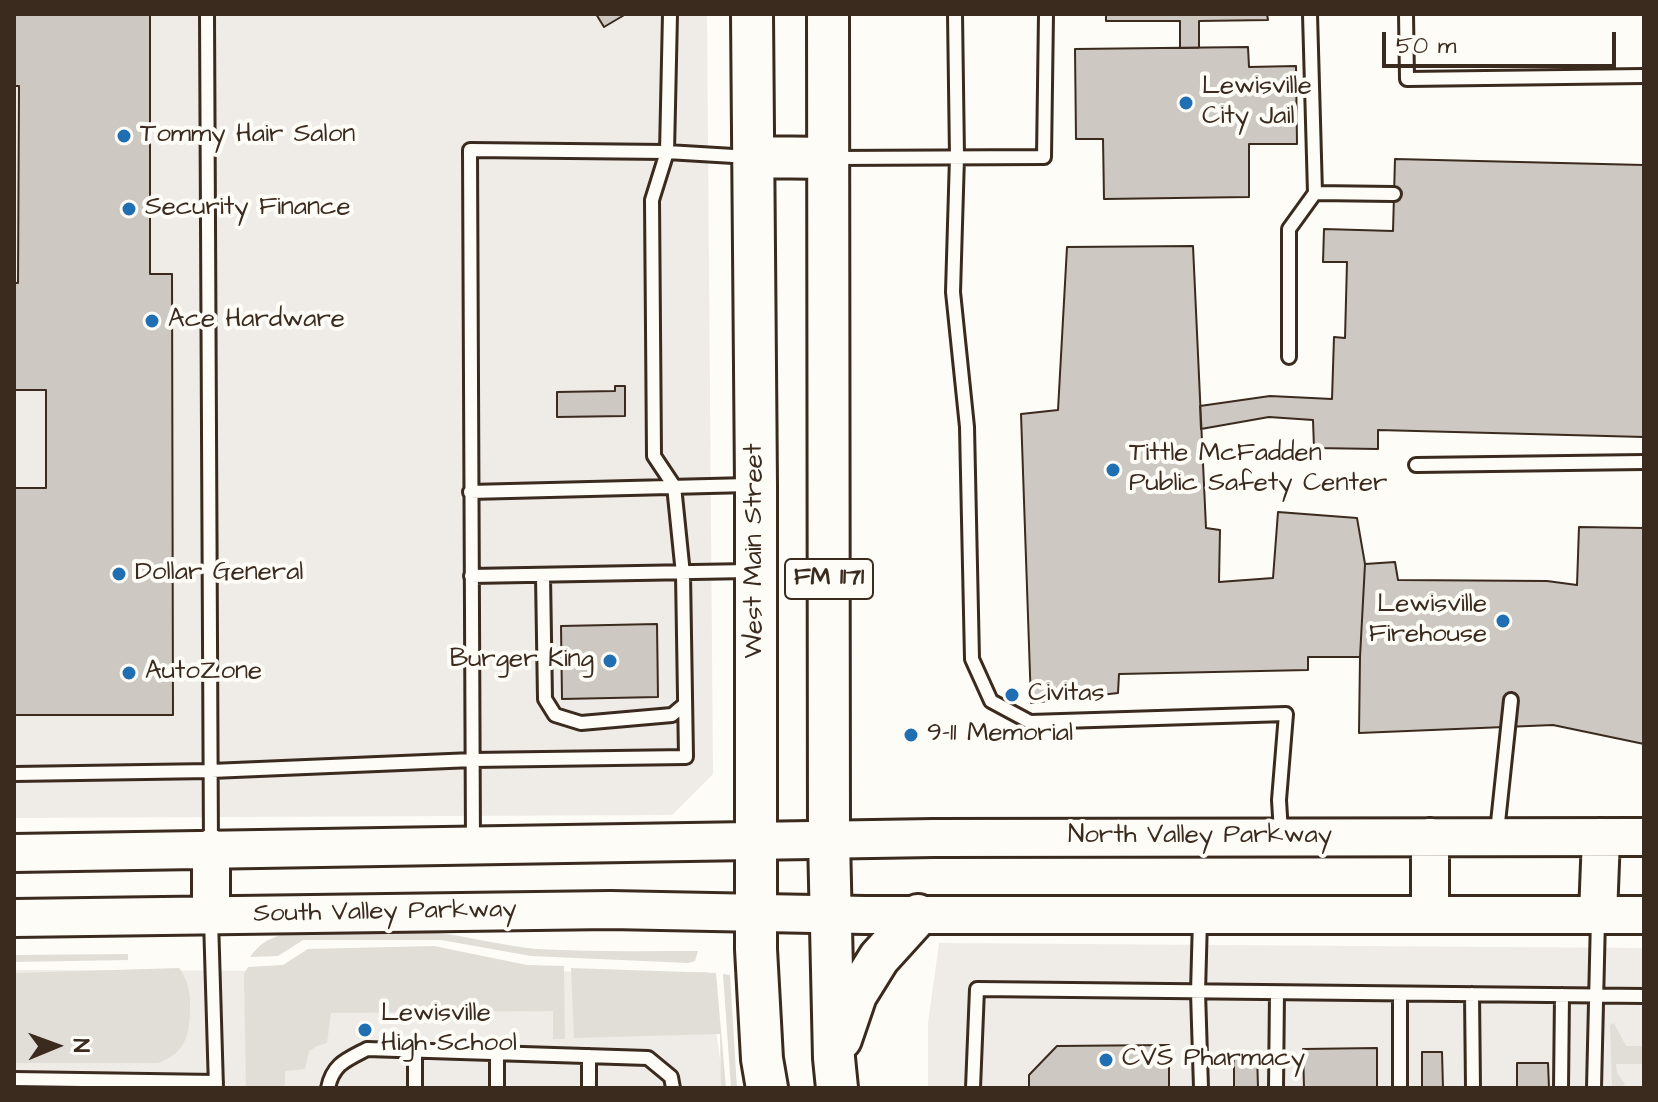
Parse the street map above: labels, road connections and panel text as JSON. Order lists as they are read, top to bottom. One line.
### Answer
{"streets":{"main road":["West Main Street","FM 1171","North Valley Parkway","South Valley Parkway"]},"crossings":[["West Main Street","North Valley Parkway"],["West Main Street","South Valley Parkway"],["FM 1171","North Valley Parkway"]],"places":["Lewisville City Jail","Tommy Hair Salon","Security Finance","Ace Hardware","Tittle McFadden Public Safety Center","Dollar General","Lewisville Firehouse","Burger King","AutoZone","Civitas","9-11 Memorial","Lewisville High School","CVS Pharmacy"],"scale_bar":"50 m","north":"right"}
